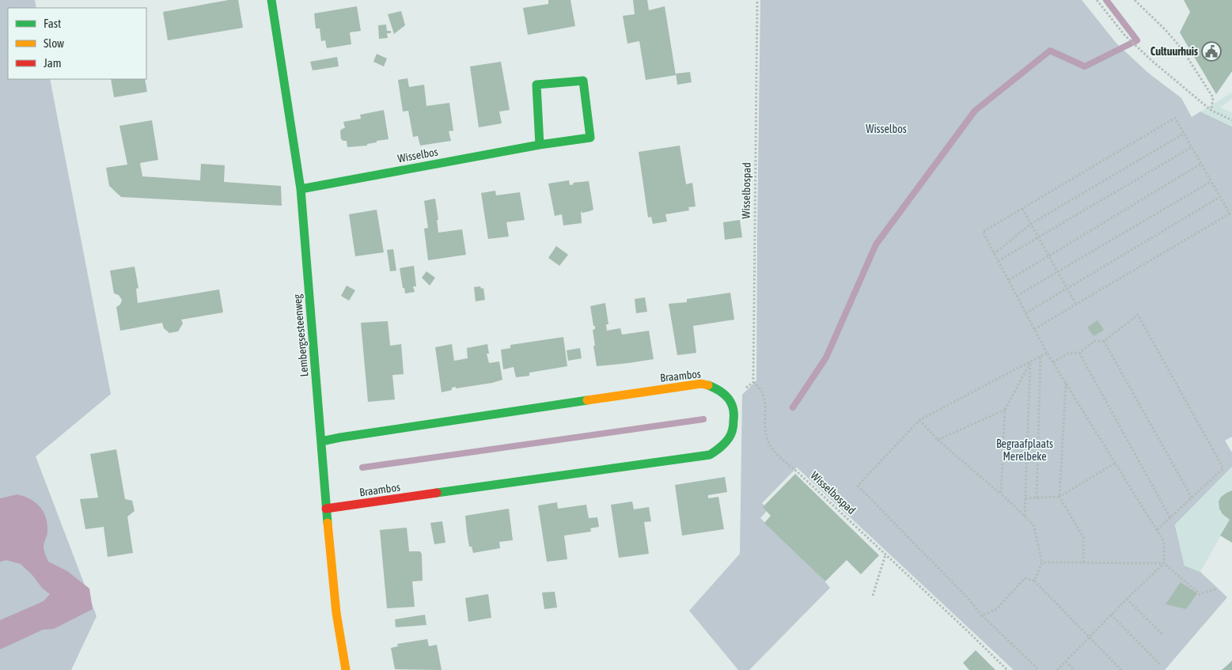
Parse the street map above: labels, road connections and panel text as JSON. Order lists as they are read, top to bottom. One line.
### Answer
{"streets":{"street":["Wisselbos","Lembergsesteenweg","Braambos"],"path":["Wisselbospad"]},"crossings":[["Wisselbos","Lembergsesteenweg"],["Lembergsesteenweg","Braambos"]],"parks":["Wisselbos","Begraafplaats Merelbeke"],"places":{"public building":["Cultuurhuis"]},"legend":["Fast","Slow","Jam"]}
